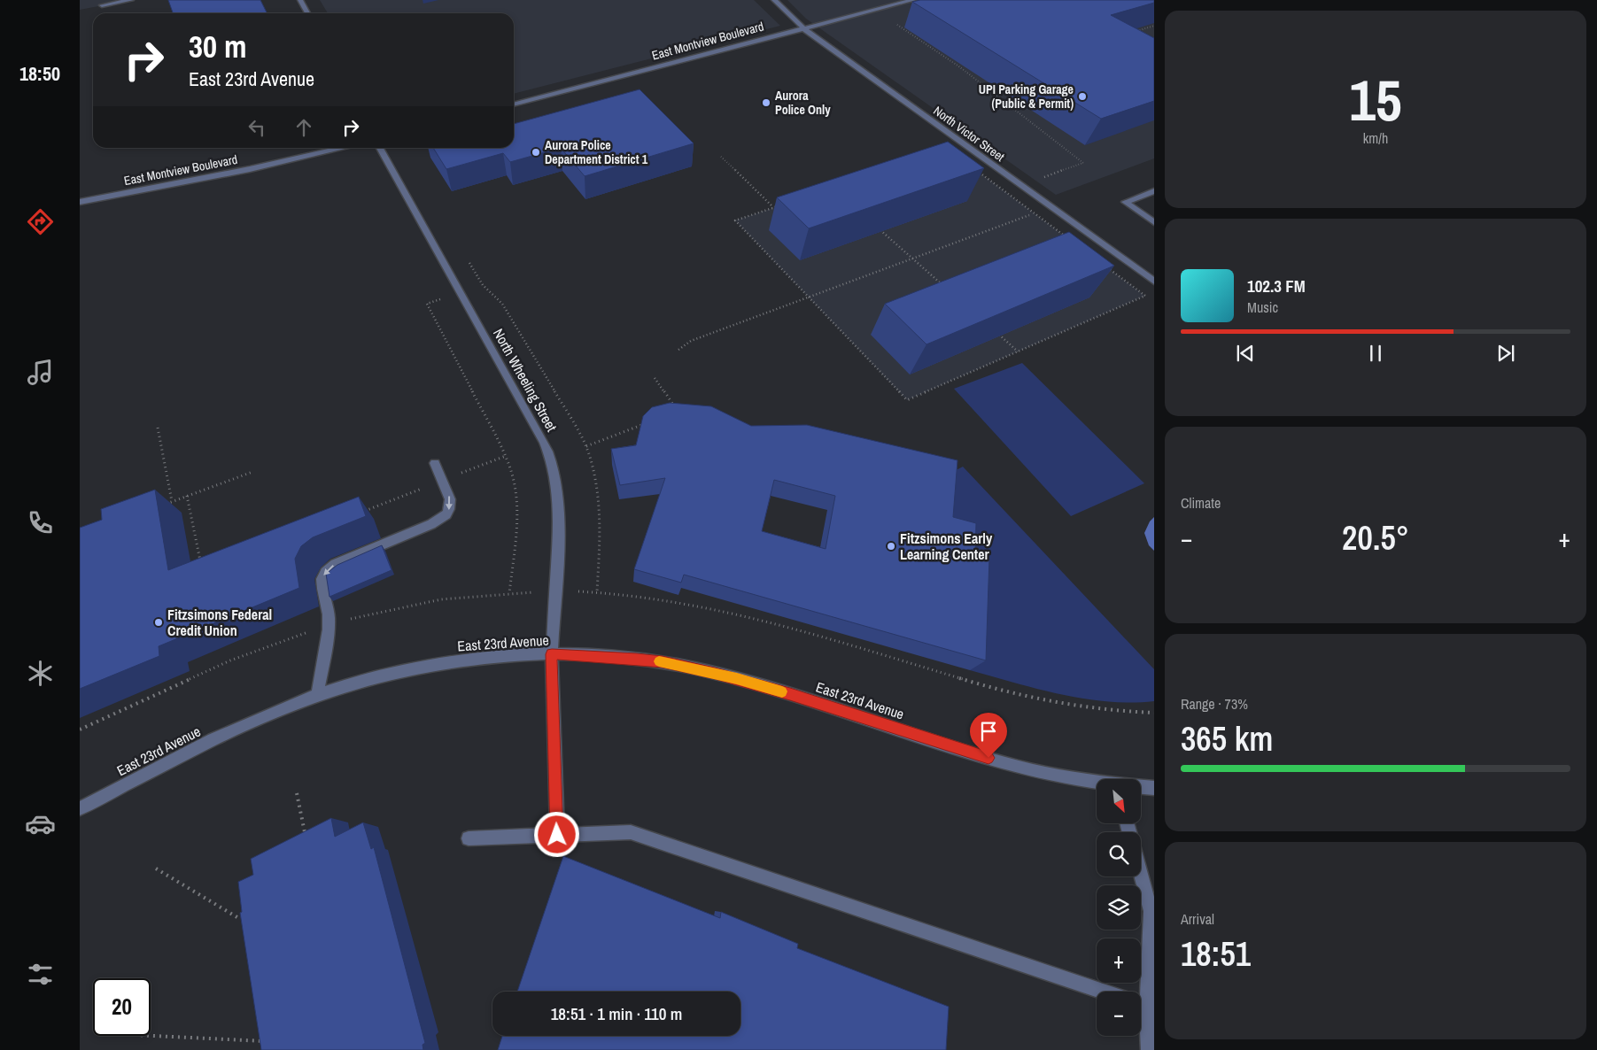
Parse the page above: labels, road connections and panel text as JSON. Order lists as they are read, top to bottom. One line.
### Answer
{"streets":{"street":["East Montview Boulevard","North Victor Street","North Wheeling Street","East 23rd Avenue"]},"crossings":[["East Montview Boulevard","North Victor Street"],["North Wheeling Street","East 23rd Avenue"]],"places":["UPI Parking Garage (Public & Permit)","Aurora Police Only","Aurora Police Department District 1","Fitzsimons Early Learning Center","Fitzsimons Federal Credit Union"],"north":"bottom right","page":{"tabs":"18:50","tile":[["15","km/h"],"Climate",["Range · 73%","365 km"],["Arrival","18:51"]],"turn":["30 m","East 23rd Avenue"],"song":["102.3 FM","Music"],"heat":["−","20.5°","+"],"map_buttons":["+","−"],"limit":"20","trip":"18:51 · 1 min · 110 m"}}
